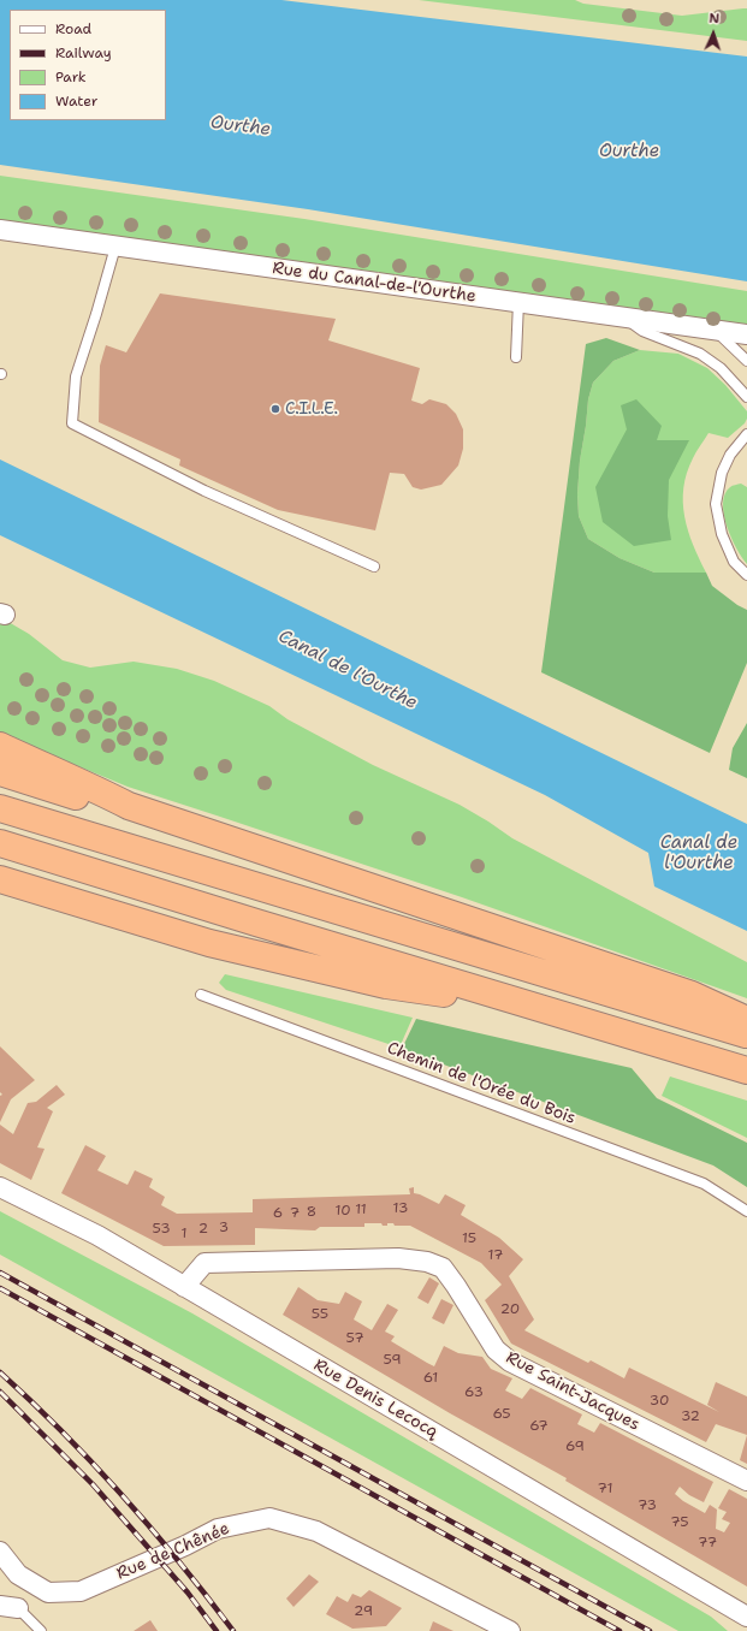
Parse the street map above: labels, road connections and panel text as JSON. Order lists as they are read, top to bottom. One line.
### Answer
{"streets":{"street":["Rue du Canal-de-l'Ourthe","Rue Saint-Jacques","Rue Denis Lecocq","Rue de Chênée"],"lane":["Chemin de l'Orée du Bois"]},"crossings":[["Rue Saint-Jacques","Rue Denis Lecocq"]],"water":["Ourthe","Canal de l'Ourthe"],"places":["C.I.L.E."],"house_numbers":["13","11","10","8","6","7","3","53","2","1","15","17","20","55","57","59","61","63","30","65","32","67","69","71","73","75","77","29"],"legend":["Road","Railway","Park","Water"],"north":"top"}
